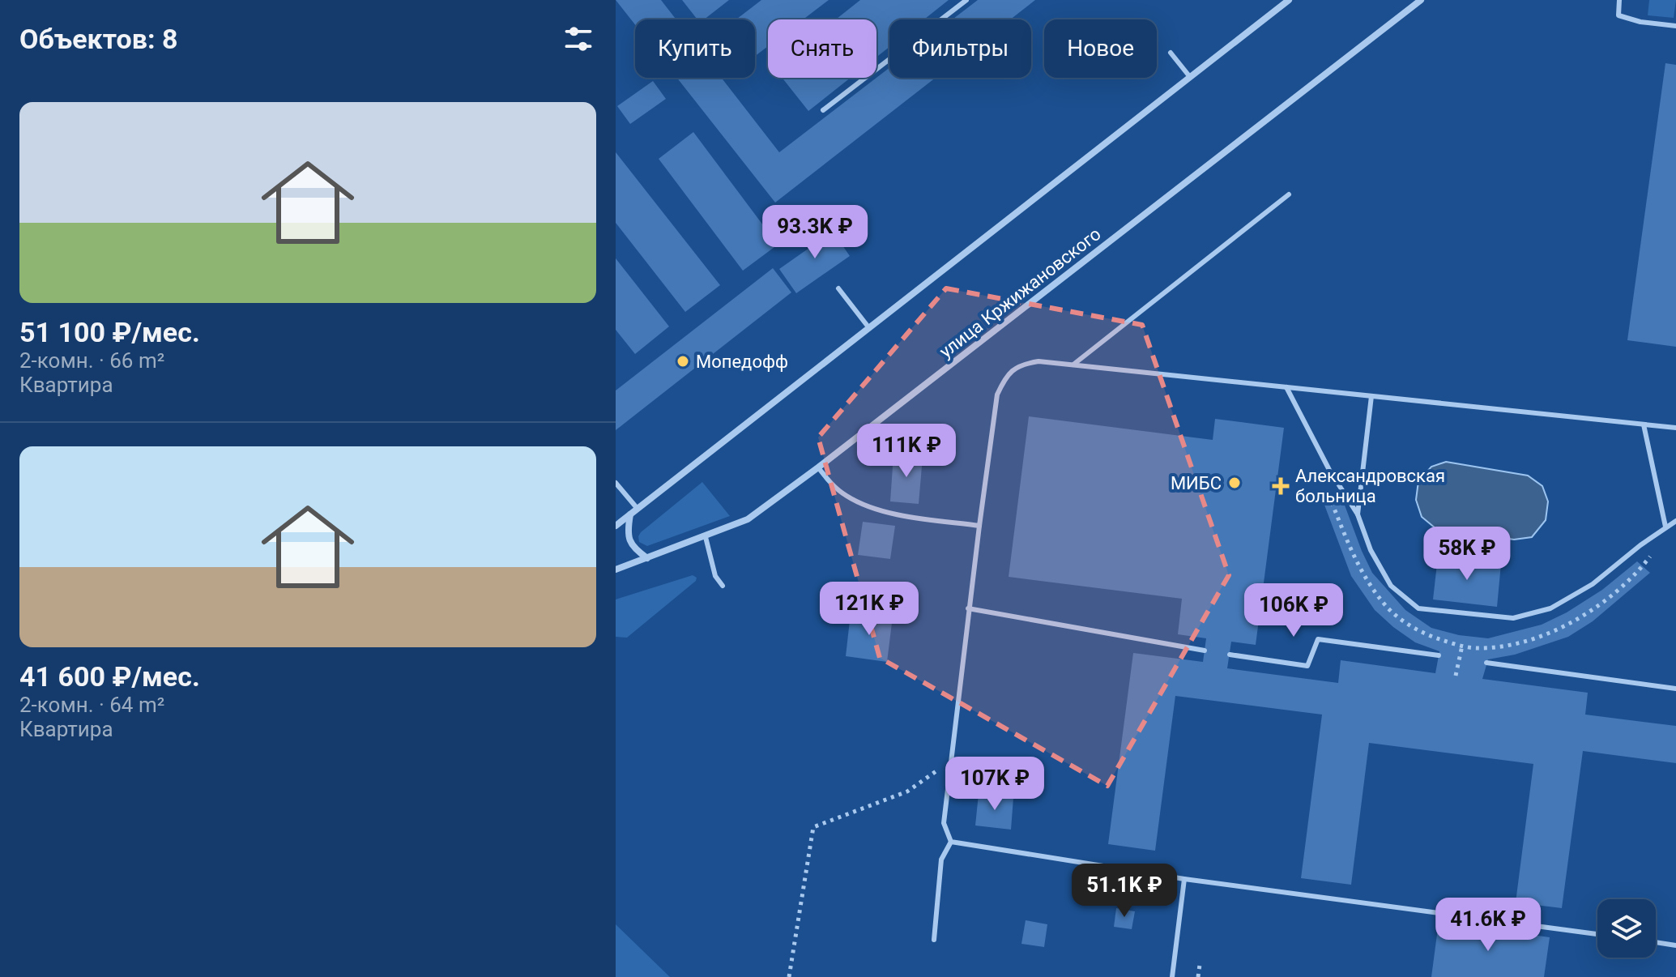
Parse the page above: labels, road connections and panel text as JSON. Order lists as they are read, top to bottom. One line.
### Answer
{"streets":{"street":["улица Кржижановского"]},"places":{"other":["Мопедофф","МИБС"],"health":["Александровская больница"]},"page":{"heading":"Объектов: 8","chip":["Купить","Снять","Фильтры","Новое"],"list":[{"name":"51 100 ₽/мес.","note":"2-комн. · 66 m² · Квартира"},{"name":"41 600 ₽/мес.","note":"2-комн. · 64 m² · Квартира"}],"price":["93.3K ₽","111K ₽","58K ₽","121K ₽","106K ₽","107K ₽","51.1K ₽","41.6K ₽"]}}
